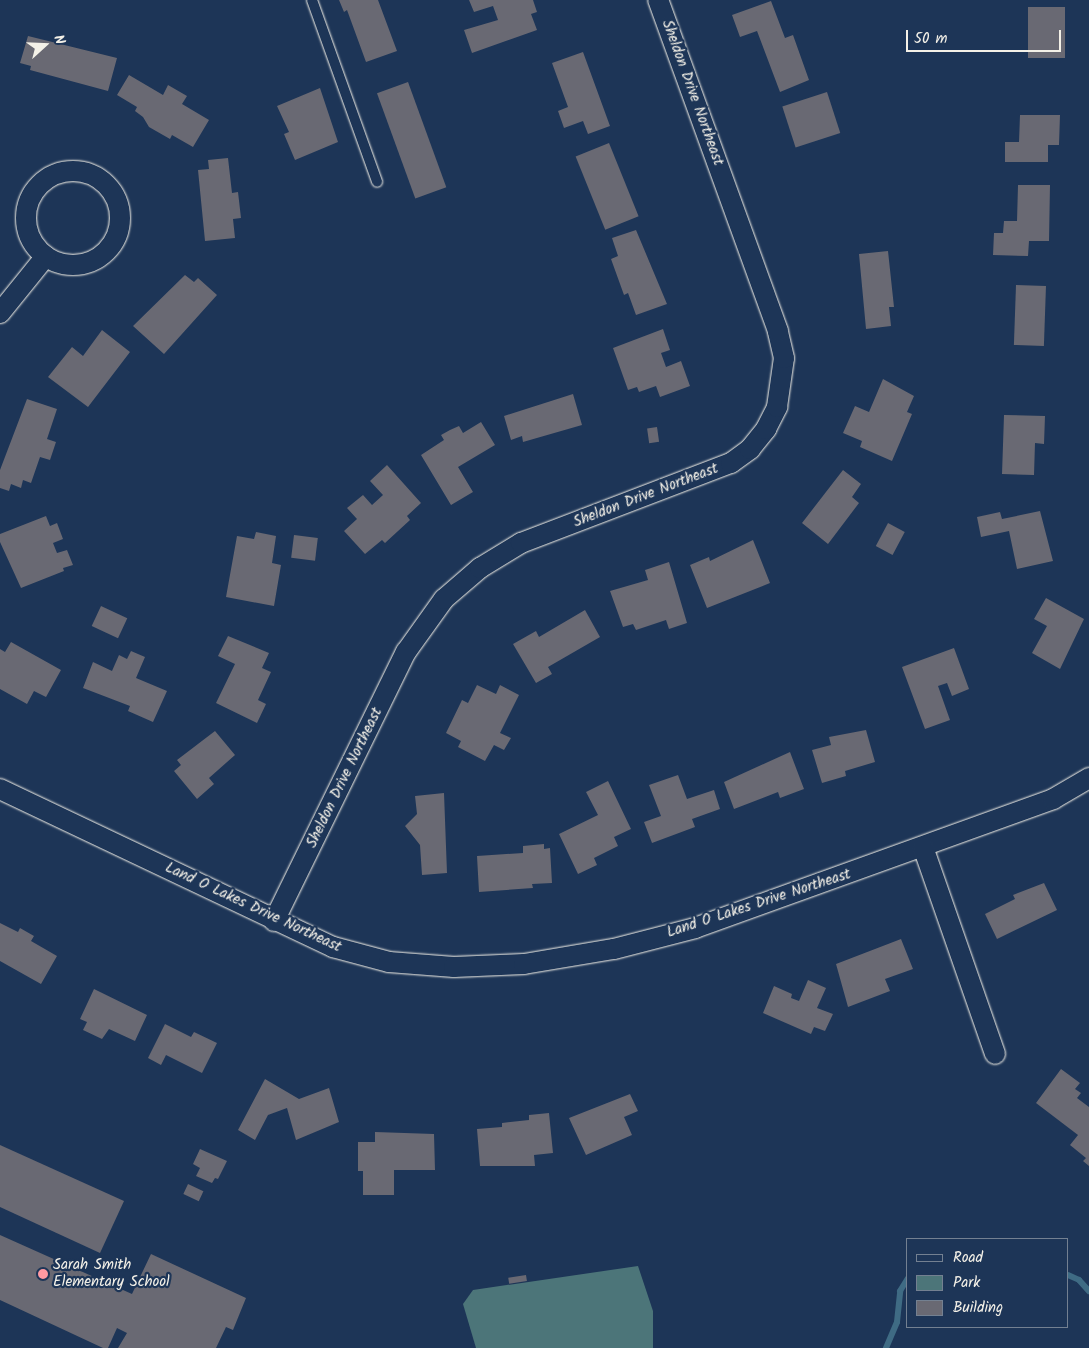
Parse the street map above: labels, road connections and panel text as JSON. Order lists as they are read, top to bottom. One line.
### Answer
{"streets":{"street":["Sheldon Drive Northeast","Land O Lakes Drive Northeast"]},"crossings":[["Sheldon Drive Northeast","Land O Lakes Drive Northeast"]],"places":["Sarah Smith Elementary School"],"legend":["Road","Park","Building"],"scale_bar":"50 m","north":"right"}
